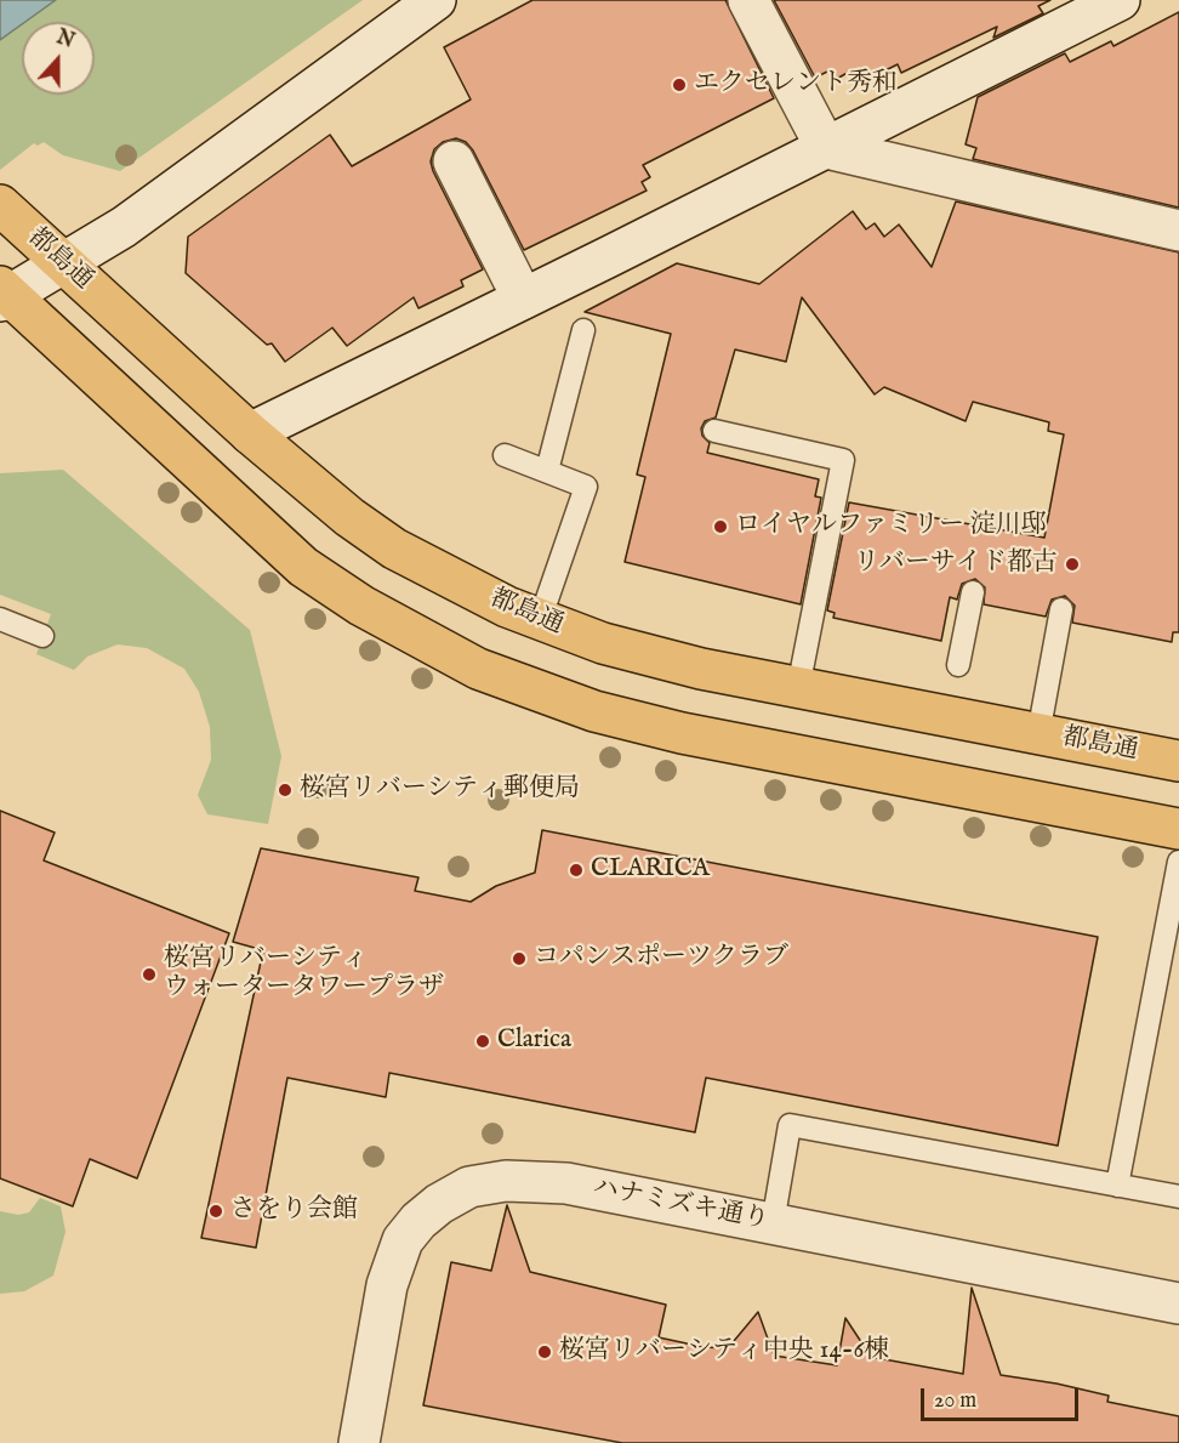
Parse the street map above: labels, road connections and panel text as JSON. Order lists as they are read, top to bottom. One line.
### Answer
{"streets":{"main road":["都島通"],"street":["ハナミズキ通り"]},"places":["エクセレント秀和","ロイヤルファミリー 淀川邸","リバーサイド都古","桜宮リバーシティ郵便局","CLARICA","コパンスポーツクラブ","桜宮リバーシティ ウォータータワープラザ","Clarica","さをり会館","桜宮リバーシティ中央 14-6棟"],"scale_bar":"20 m","north":"top"}
